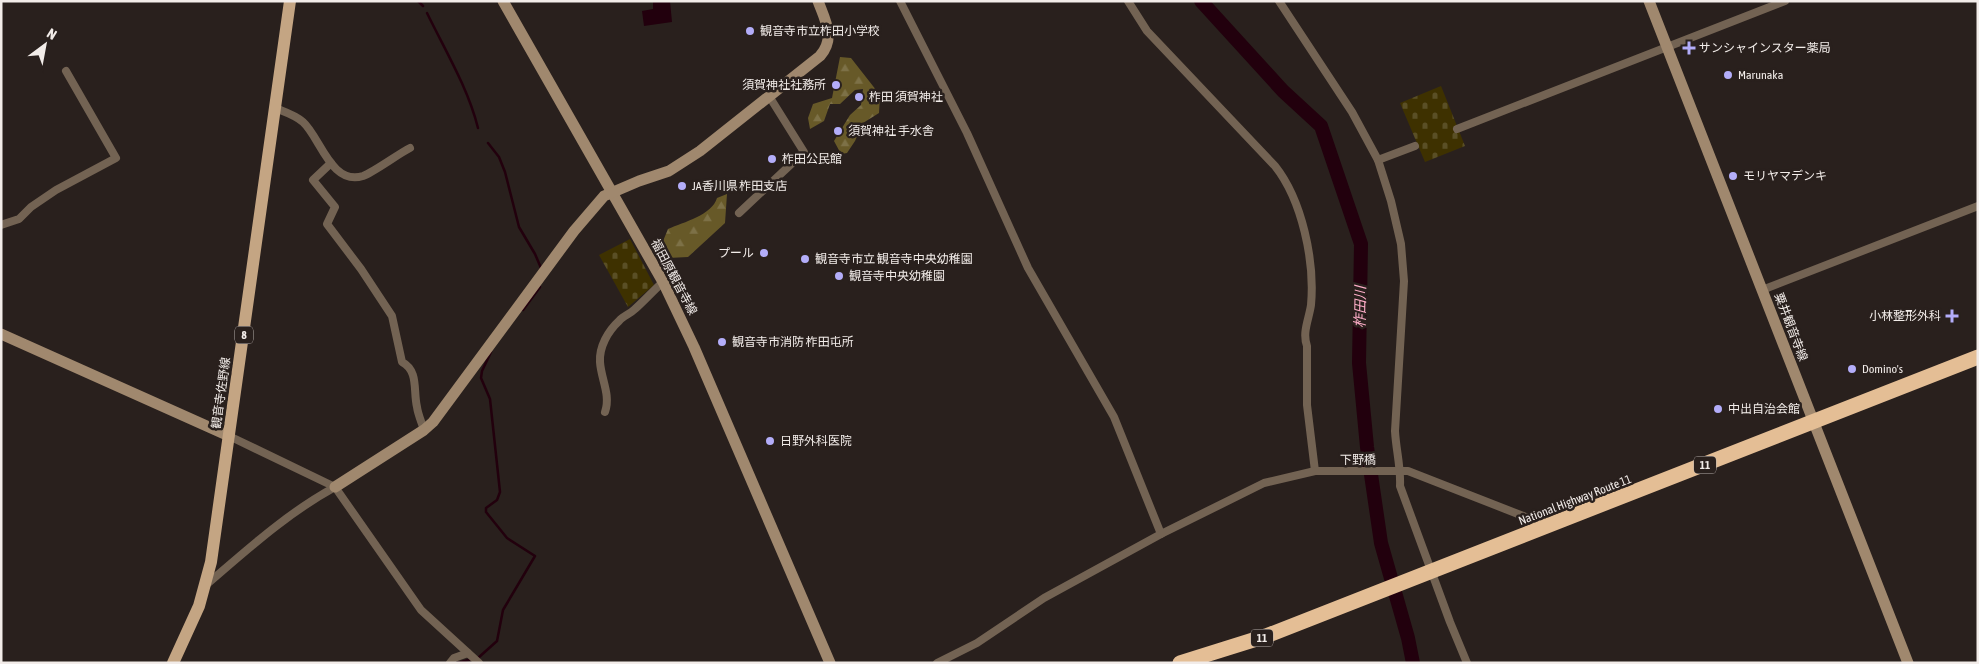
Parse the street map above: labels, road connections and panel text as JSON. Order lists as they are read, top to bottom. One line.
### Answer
{"streets":{"highway":["11","National Highway Route 11"],"main road":["福田原観音寺線","粟井観音寺線","8","観音寺佐野線"],"street":["下野橋"]},"crossings":[["粟井観音寺線","National Highway Route 11"],["下野橋","National Highway Route 11"]],"water":["柞田川"],"places":{"other":["観音寺市立柞田小学校","Marunaka","須賀神社社務所","柞田 須賀神社","須賀神社 手水舎","柞田公民館","モリヤマデンキ","JA香川県 柞田支店","プール","観音寺市立 観音寺中央幼稚園","観音寺中央幼稚園","観音寺市消防 柞田屯所","Domino's","中出自治会館","日野外科医院"],"health":["サンシャインスター薬局","小林整形外科"]},"north":"top right"}
